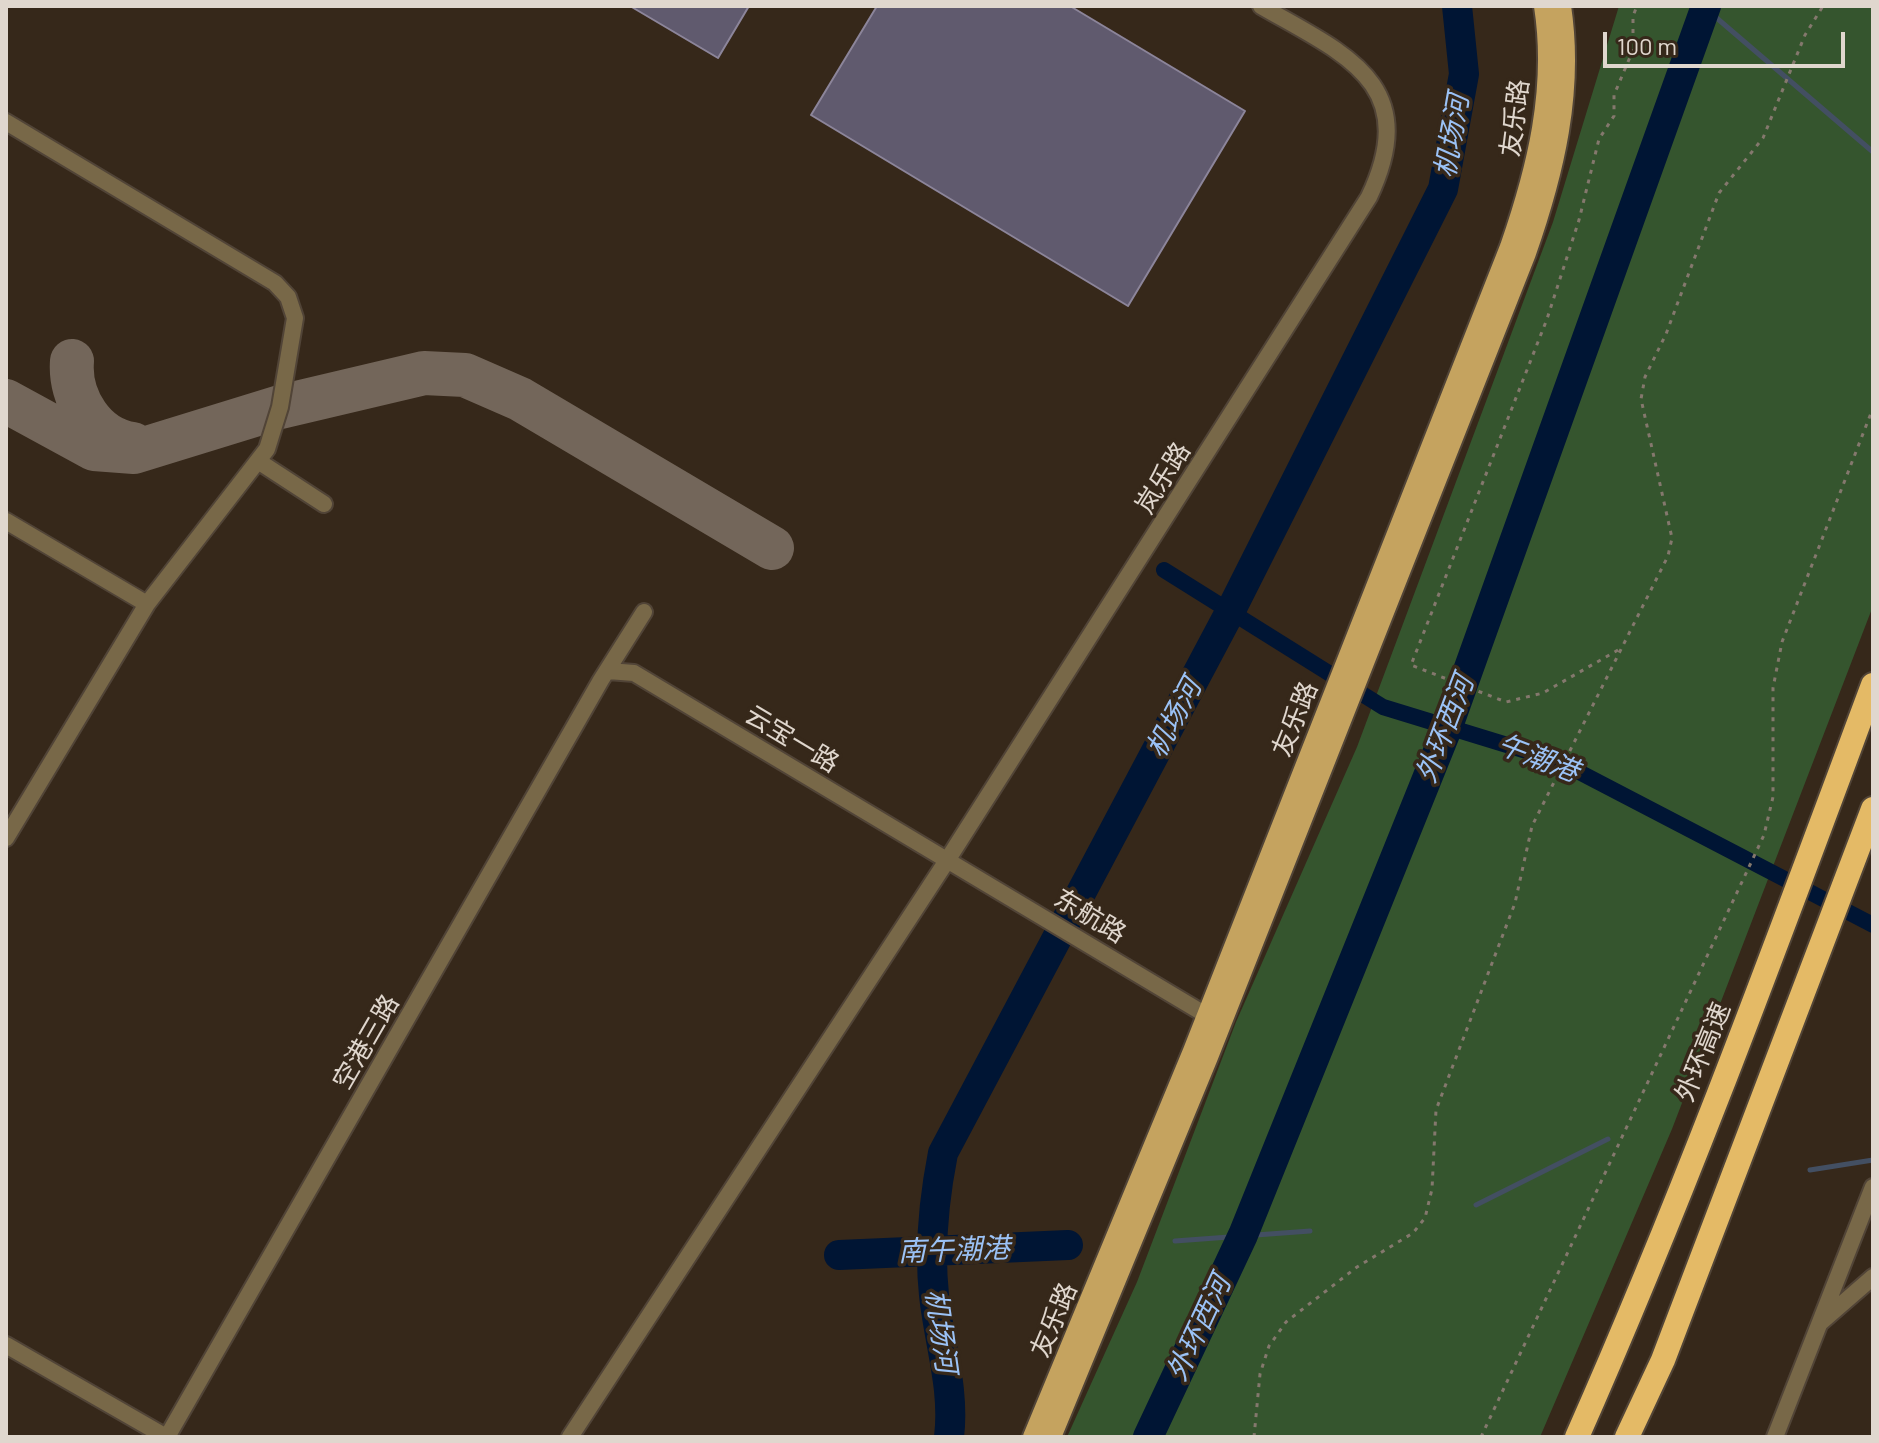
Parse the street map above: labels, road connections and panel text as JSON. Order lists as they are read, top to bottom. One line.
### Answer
{"streets":{"highway":["外环高速"],"main road":["友乐路"],"street":["岚乐路","云宝一路","东航路","空港三路"]},"crossings":[["友乐路","东航路"],["岚乐路","云宝一路"],["岚乐路","东航路"],["云宝一路","东航路"],["云宝一路","空港三路"]],"water":["机场河","外环西河","午潮港","南午潮港"],"scale_bar":"100 m"}
